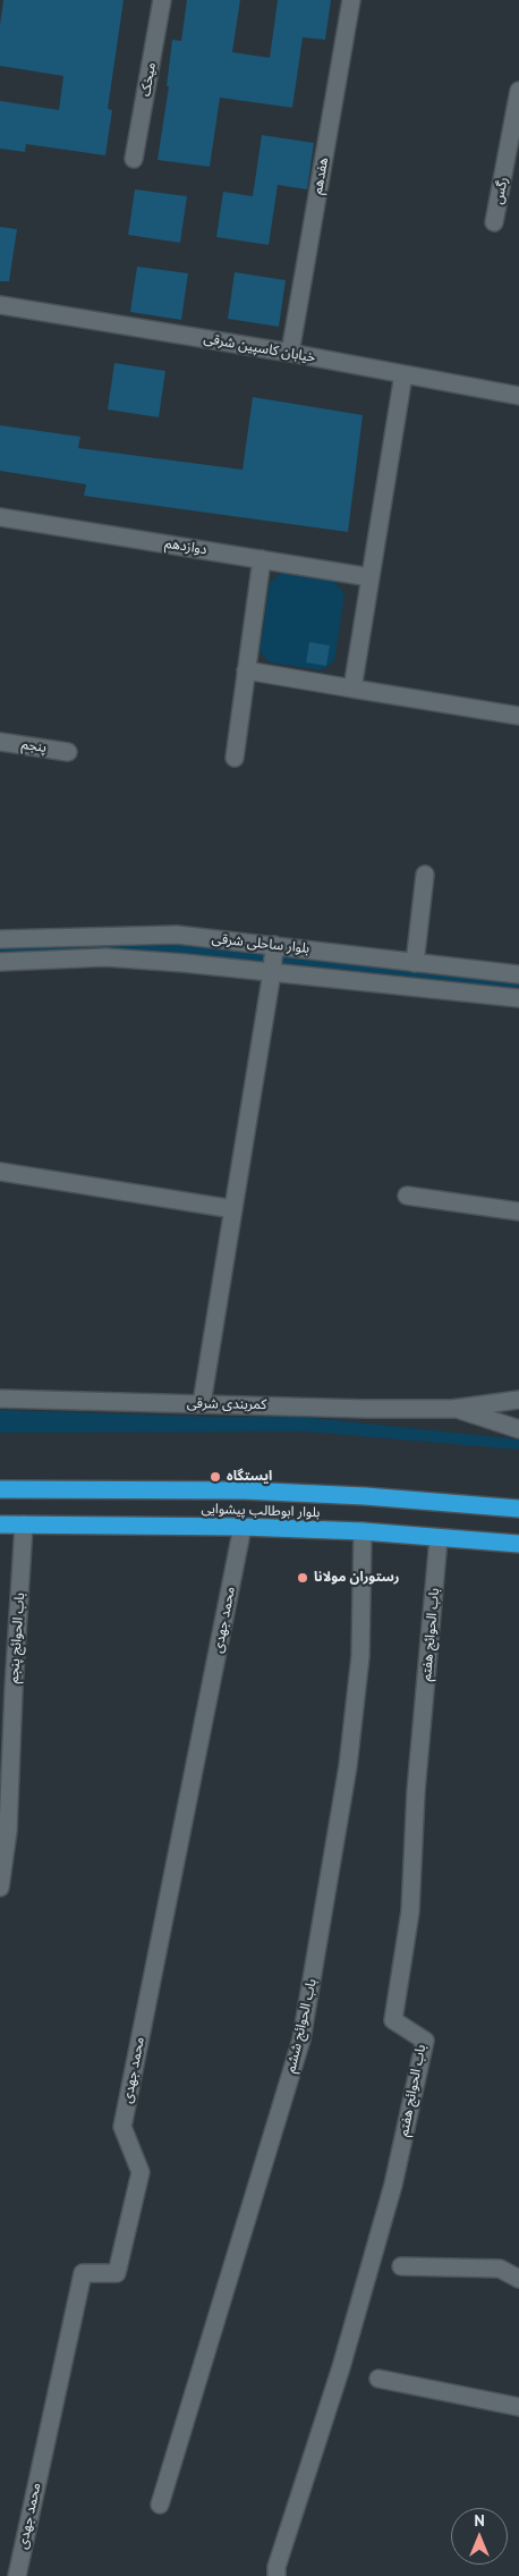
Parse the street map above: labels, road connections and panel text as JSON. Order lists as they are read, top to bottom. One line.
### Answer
{"streets":{"highway":["بلوار ابوطالب پیشوایی"],"street":["میخک","هفدهم","رگس","خیابان کاسپین شرقی","دوازدهم","پنجم","بلوار ساحلی شرقی","کمربندی شرقی","محمد جهدی","باب الحوائج هفتم","باب الحوائج پنجم","باب الحوائج ششم"]},"crossings":[["هفدهم","خیابان کاسپین شرقی"],["بلوار ابوطالب پیشوایی","محمد جهدی"],["بلوار ابوطالب پیشوایی","باب الحوائج هفتم"],["بلوار ابوطالب پیشوایی","باب الحوائج پنجم"],["بلوار ابوطالب پیشوایی","باب الحوائج ششم"]],"places":["ایستگاه","رستوران مولانا"],"north":"top"}
